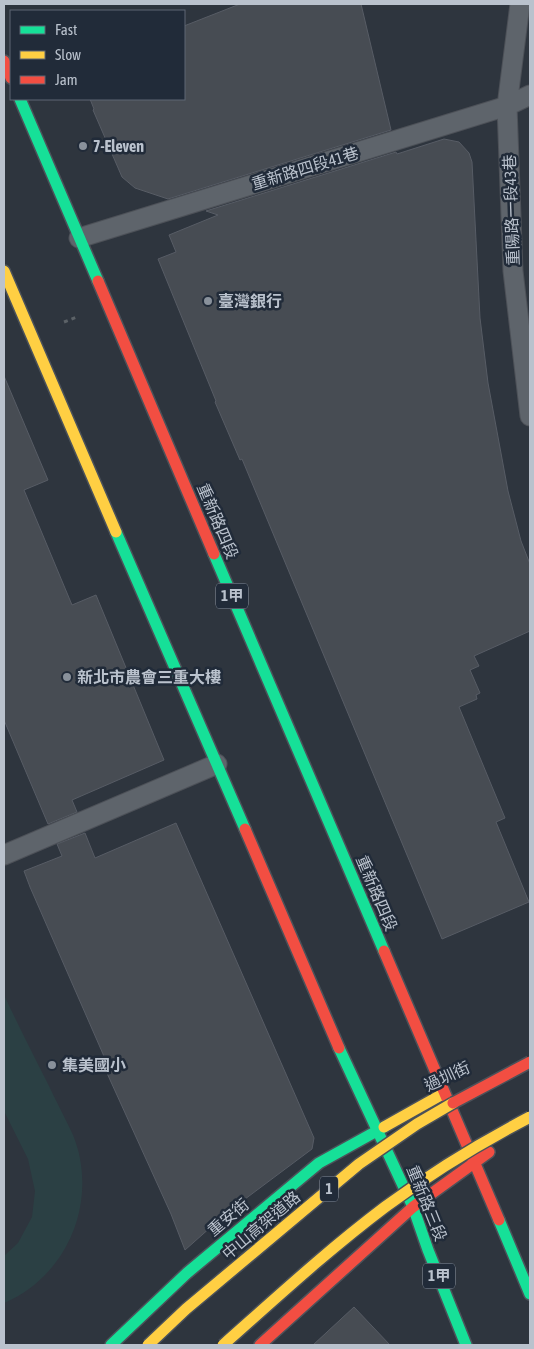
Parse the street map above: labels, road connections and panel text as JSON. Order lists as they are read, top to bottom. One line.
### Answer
{"streets":{"main road":["重新路四段","1甲","過圳街","1","重新路三段","重安街","中山高架道路"],"lane":["重新路四段41巷","重陽路一段43巷"]},"crossings":[["重新路四段41巷","重陽路一段43巷"],["重新路四段41巷","重新路四段"],["重新路四段","1甲"],["重新路四段","過圳街"],["1甲","過圳街"],["1甲","重新路三段"],["1甲","重安街"],["過圳街","重新路三段"],["過圳街","重安街"],["重新路三段","重安街"]],"places":["7-Eleven","臺灣銀行","新北市農會三重大樓","集美國小"],"legend":["Fast","Slow","Jam"]}
